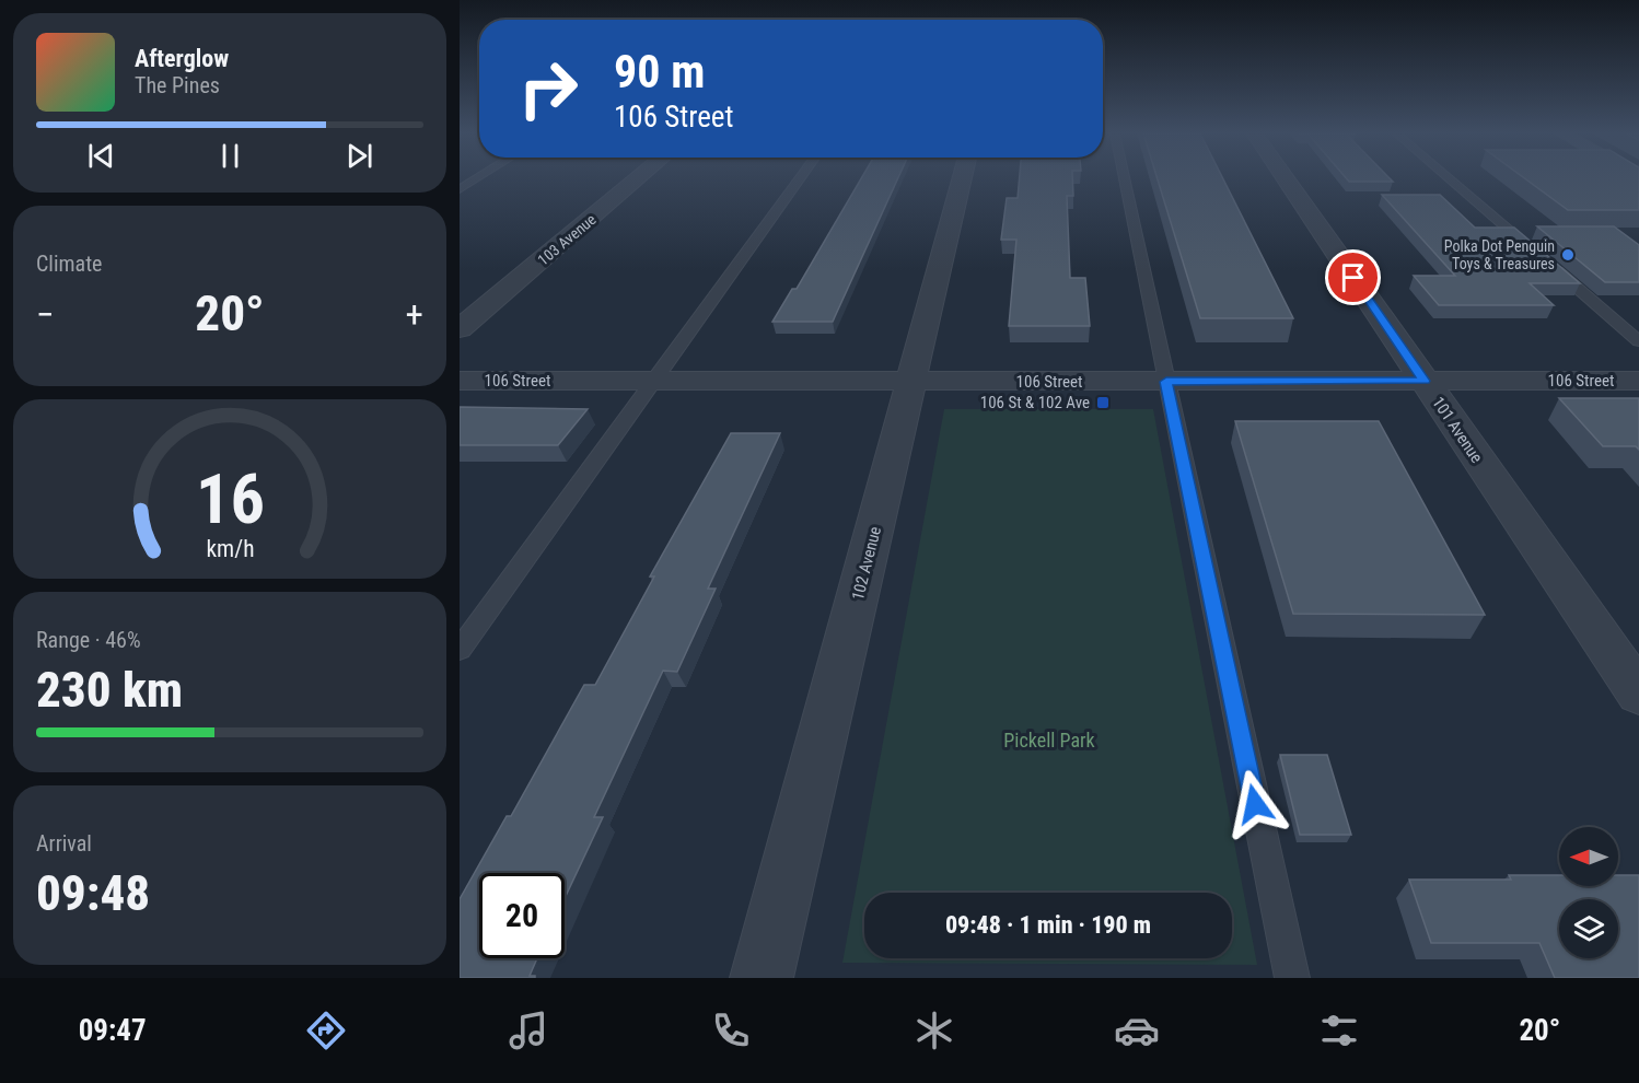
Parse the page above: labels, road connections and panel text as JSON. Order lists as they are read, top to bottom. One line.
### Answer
{"streets":{"street":["103 Avenue","106 Street","101 Avenue","102 Avenue"]},"crossings":[["106 Street","101 Avenue"],["106 Street","102 Avenue"]],"parks":["Pickell Park"],"places":{"other":["Polka Dot Penguin Toys & Treasures"],"transit":["106 St & 102 Ave"]},"north":"left","page":{"turn":["90 m","106 Street"],"song":["Afterglow","The Pines"],"tile":["Climate",["Range · 46%","230 km"],["Arrival","09:48"]],"heat":["−","20°","+"],"limit":"20","trip":"09:48 · 1 min · 190 m","tabs":["09:47","20°"],"gauge":["16","km/h"]}}
